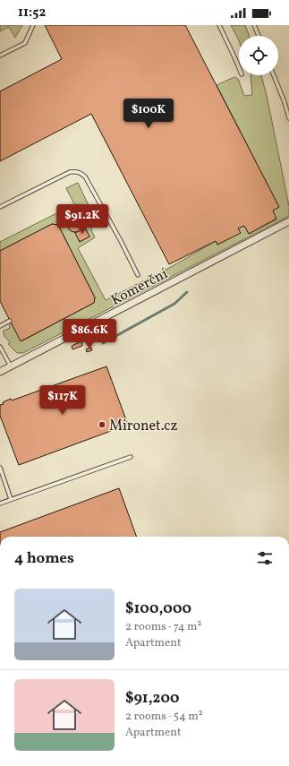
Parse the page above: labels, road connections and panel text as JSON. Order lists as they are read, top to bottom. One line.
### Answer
{"streets":{"street":["Komerční"]},"places":["Mironet.cz"],"page":{"status":"11:52","price":["$100K","$91.2K","$86.6K","$117K"],"heading":"4 homes","list":[{"name":"$100,000","note":"2 rooms · 74 m² · Apartment"},{"name":"$91,200","note":"2 rooms · 54 m² · Apartment"}]}}
